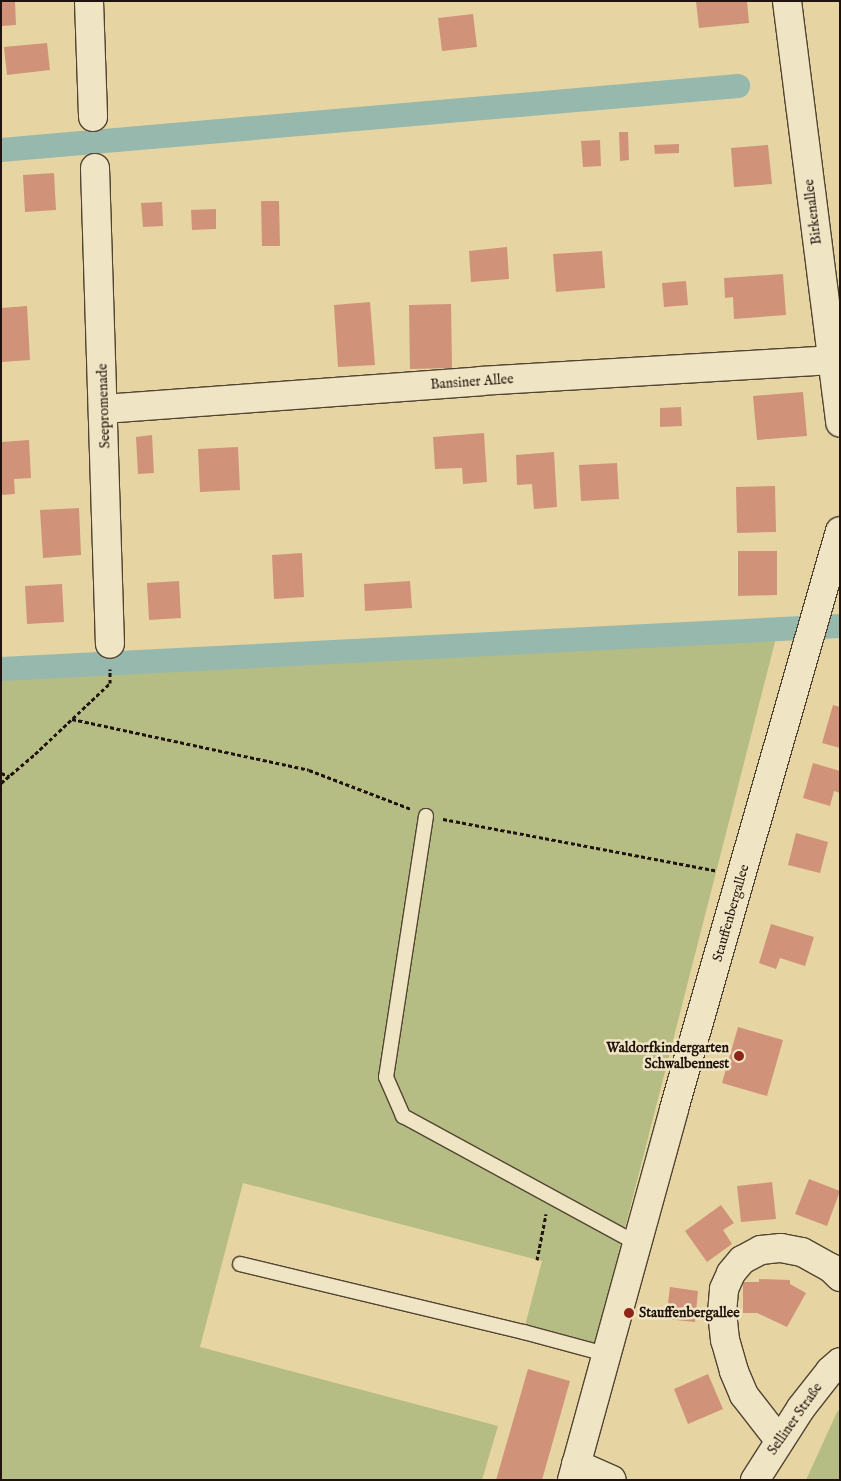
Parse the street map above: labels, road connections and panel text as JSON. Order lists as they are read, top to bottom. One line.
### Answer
{"streets":{"street":["Birkenallee","Bansiner Allee","Seepromenade","Stauffenbergallee","Selliner Straße"]},"crossings":[["Birkenallee","Bansiner Allee"],["Bansiner Allee","Seepromenade"]],"places":["Waldorfkindergarten Schwalbennest","Stauffenbergallee"]}
